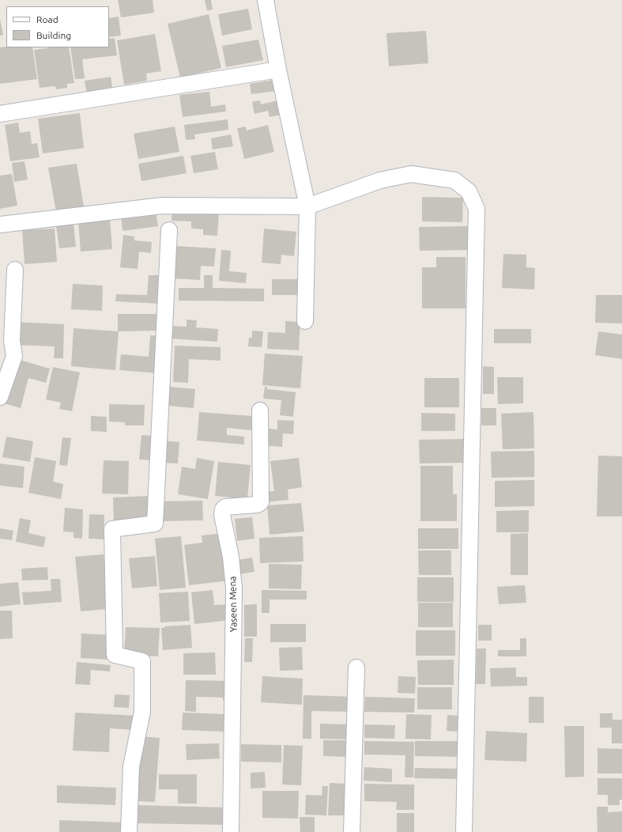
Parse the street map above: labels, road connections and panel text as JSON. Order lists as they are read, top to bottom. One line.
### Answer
{"streets":{"street":["Yaseen Mena"]},"legend":["Road","Building"]}
